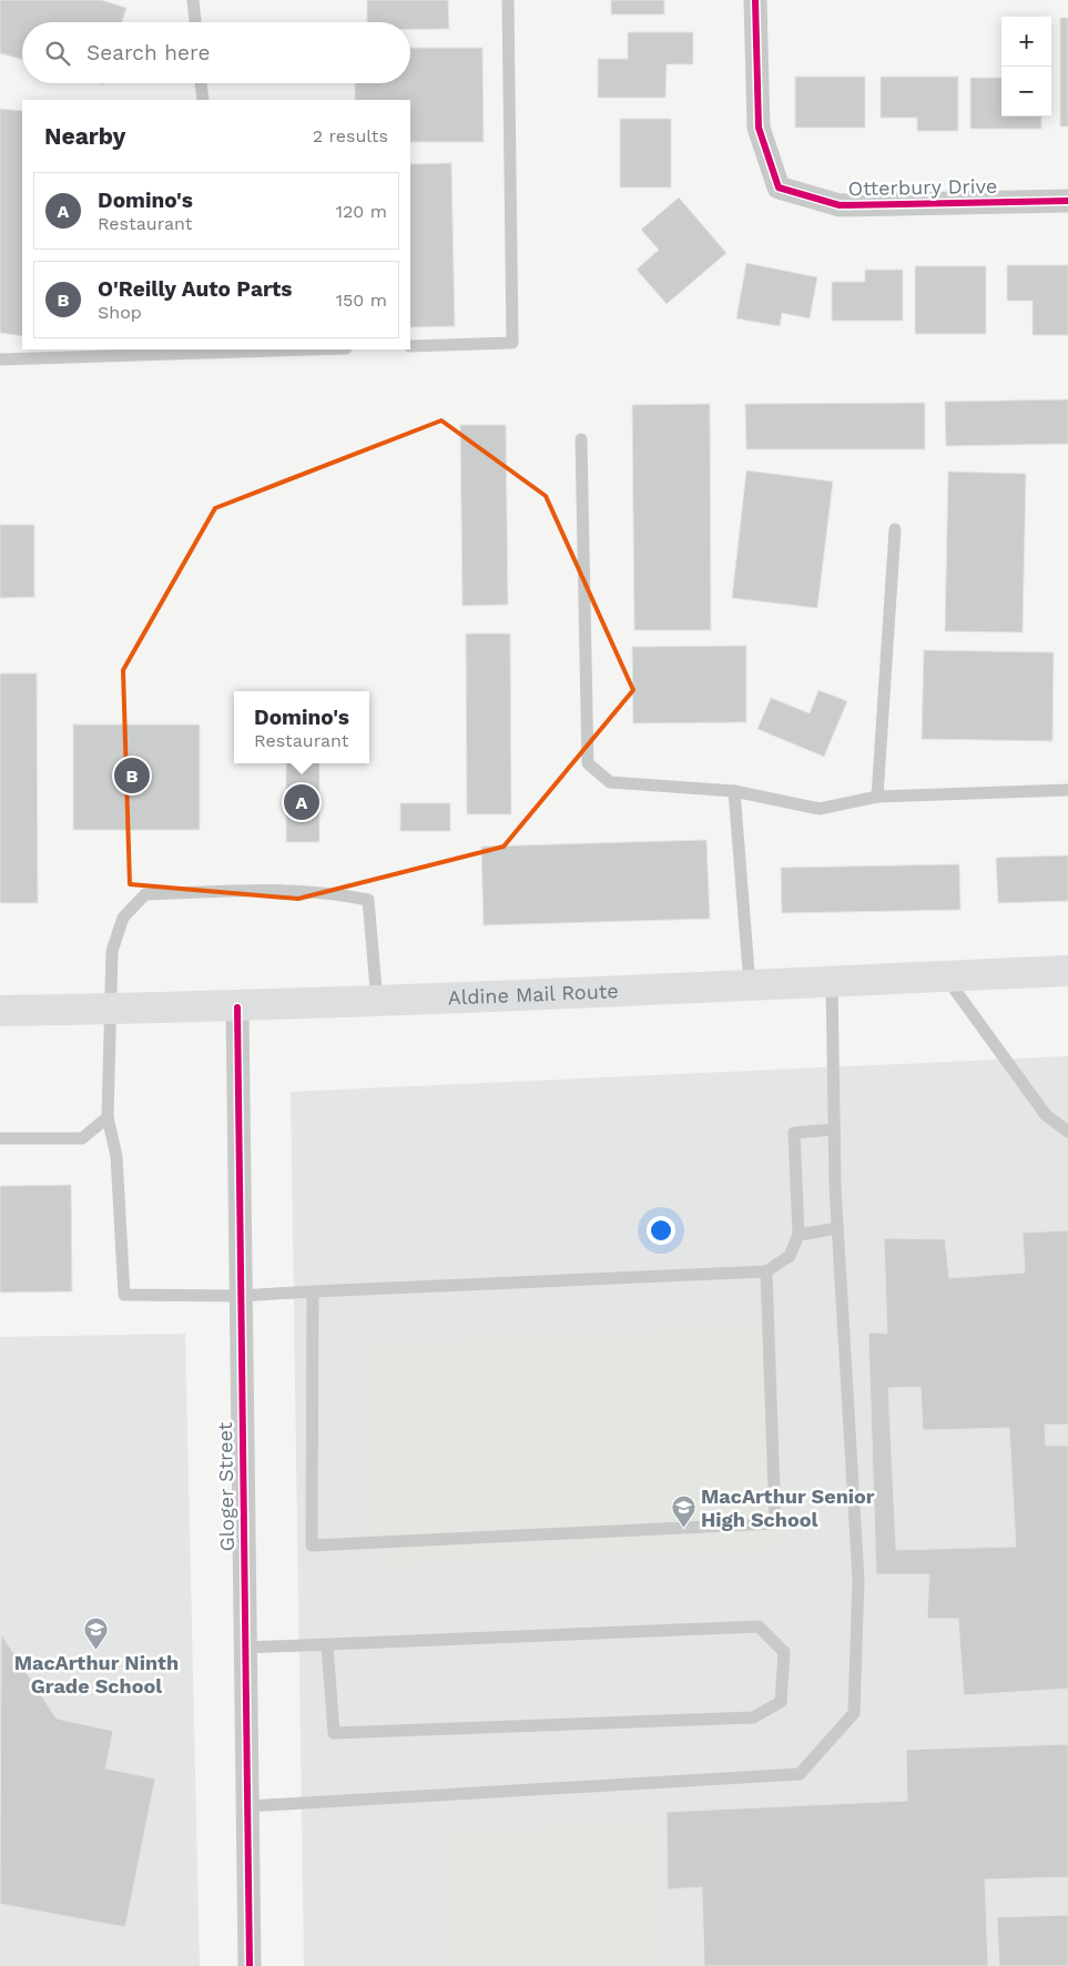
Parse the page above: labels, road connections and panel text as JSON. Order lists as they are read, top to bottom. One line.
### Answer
{"streets":{"main road":["Aldine Mail Route"],"street":["Otterbury Drive","Gloger Street"]},"crossings":[["Aldine Mail Route","Gloger Street"]],"places":{"school or university":["MacArthur Senior High School","MacArthur Ninth Grade School"]},"page":{"map_buttons":["+","−"],"search":"Search here","heading":["Nearby","2 results"],"list":[{"mark":"A","name":"Domino's","note":"Restaurant","value":"120 m"},{"mark":"B","name":"O'Reilly Auto Parts","note":"Shop","value":"150 m"}],"popup":["Domino's","Restaurant"],"pins":["B","A"]}}
